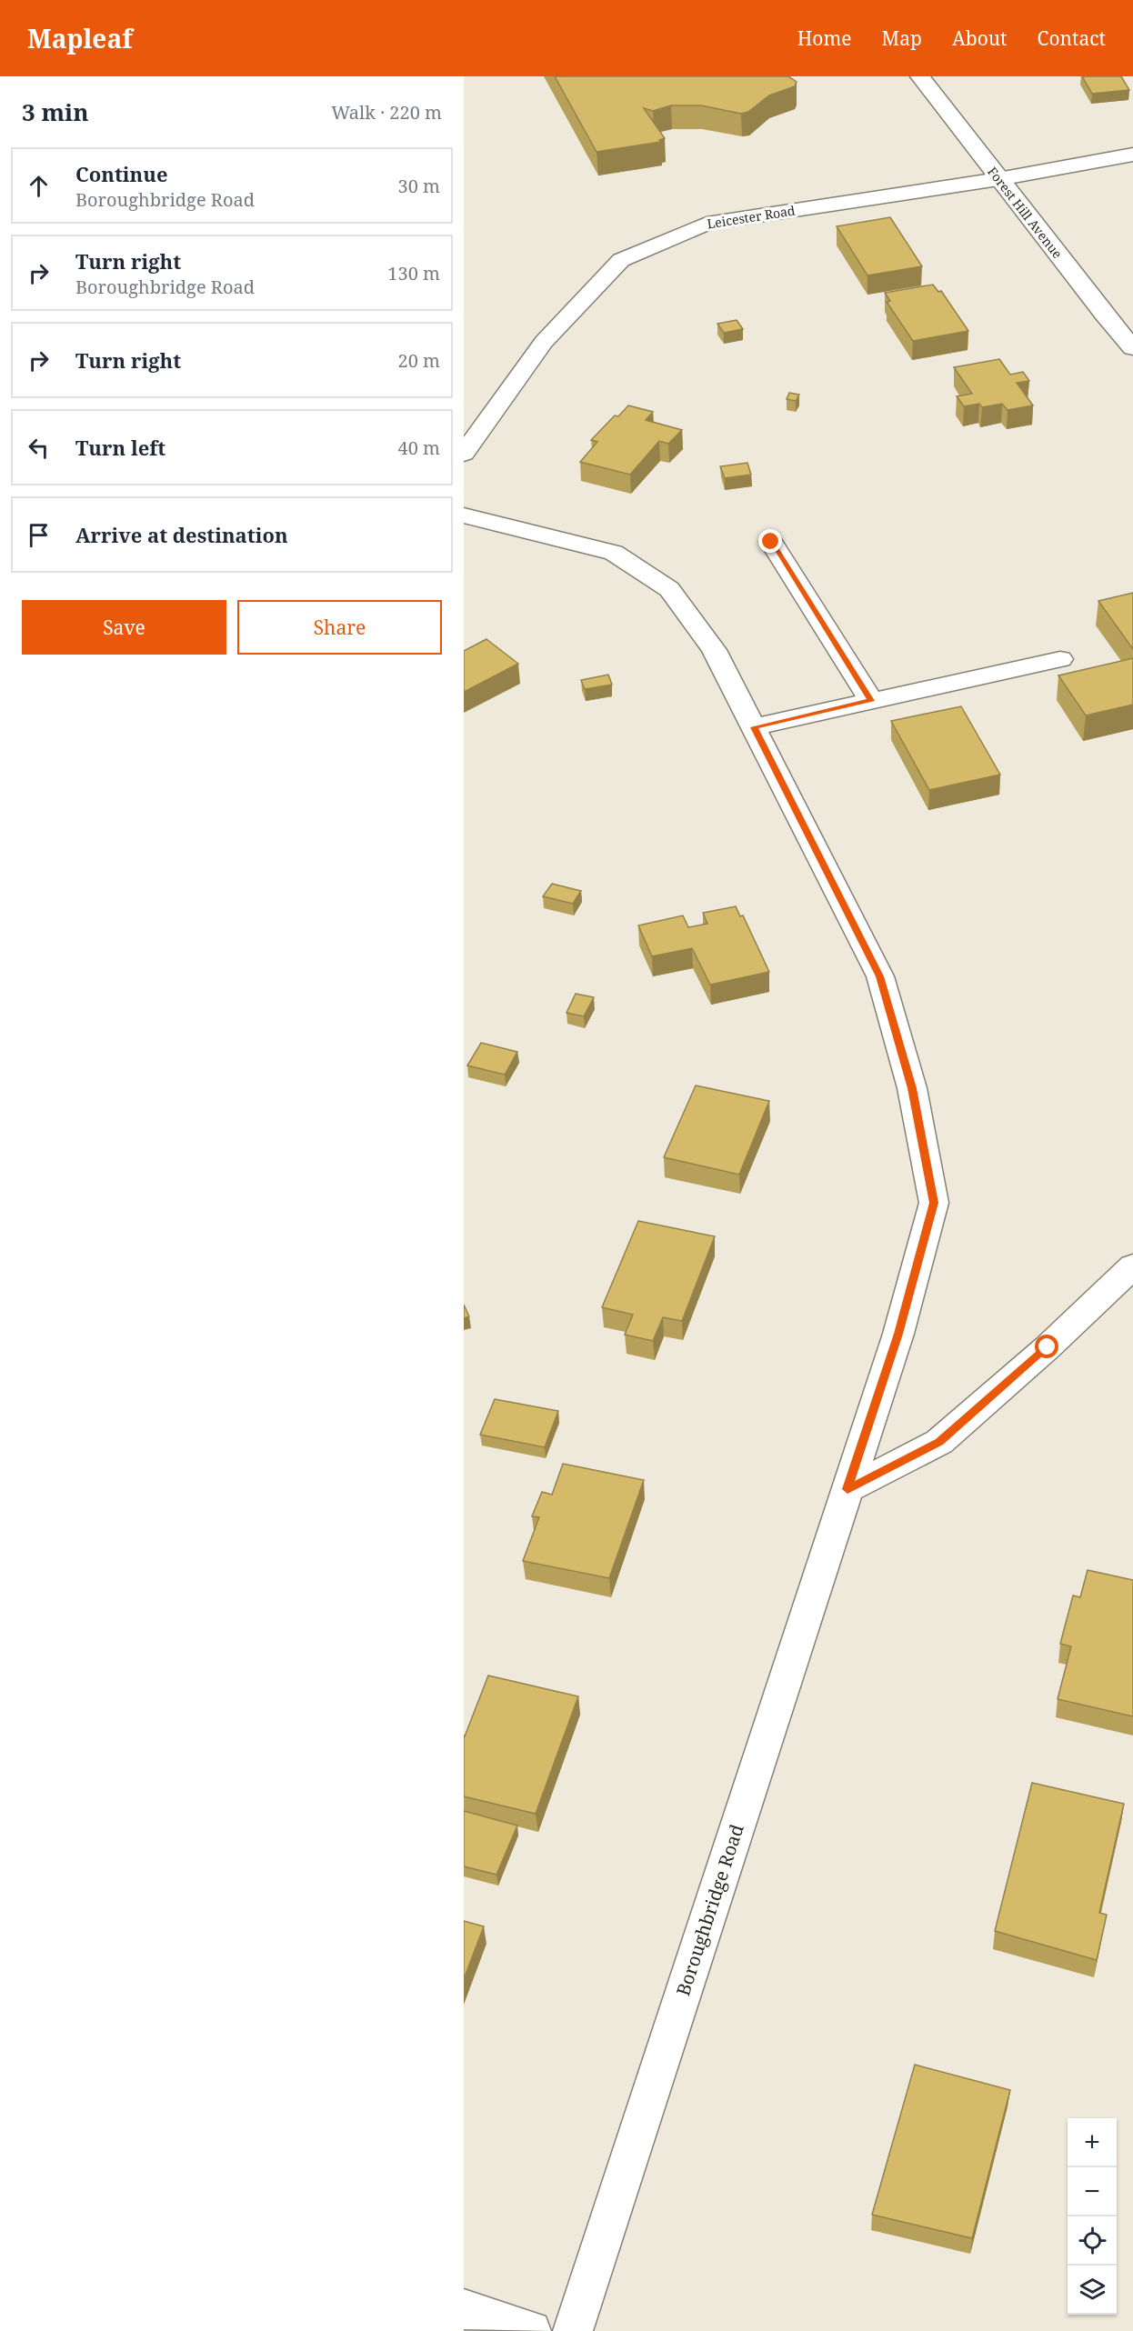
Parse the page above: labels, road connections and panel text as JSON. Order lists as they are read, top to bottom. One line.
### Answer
{"streets":{"street":["Forest Hill Avenue","Leicester Road","Boroughbridge Road"]},"crossings":[["Forest Hill Avenue","Leicester Road"]],"page":{"header":"Mapleaf","nav":["Home","Map","About","Contact"],"heading":["3 min","Walk · 220 m"],"list":[["Continue","Boroughbridge Road","30 m"],["Turn right","Boroughbridge Road","130 m"],["Turn right","20 m"],["Turn left","40 m"],"Arrive at destination"],"buttons":["Save","Share"],"map_buttons":["+","−"]}}
